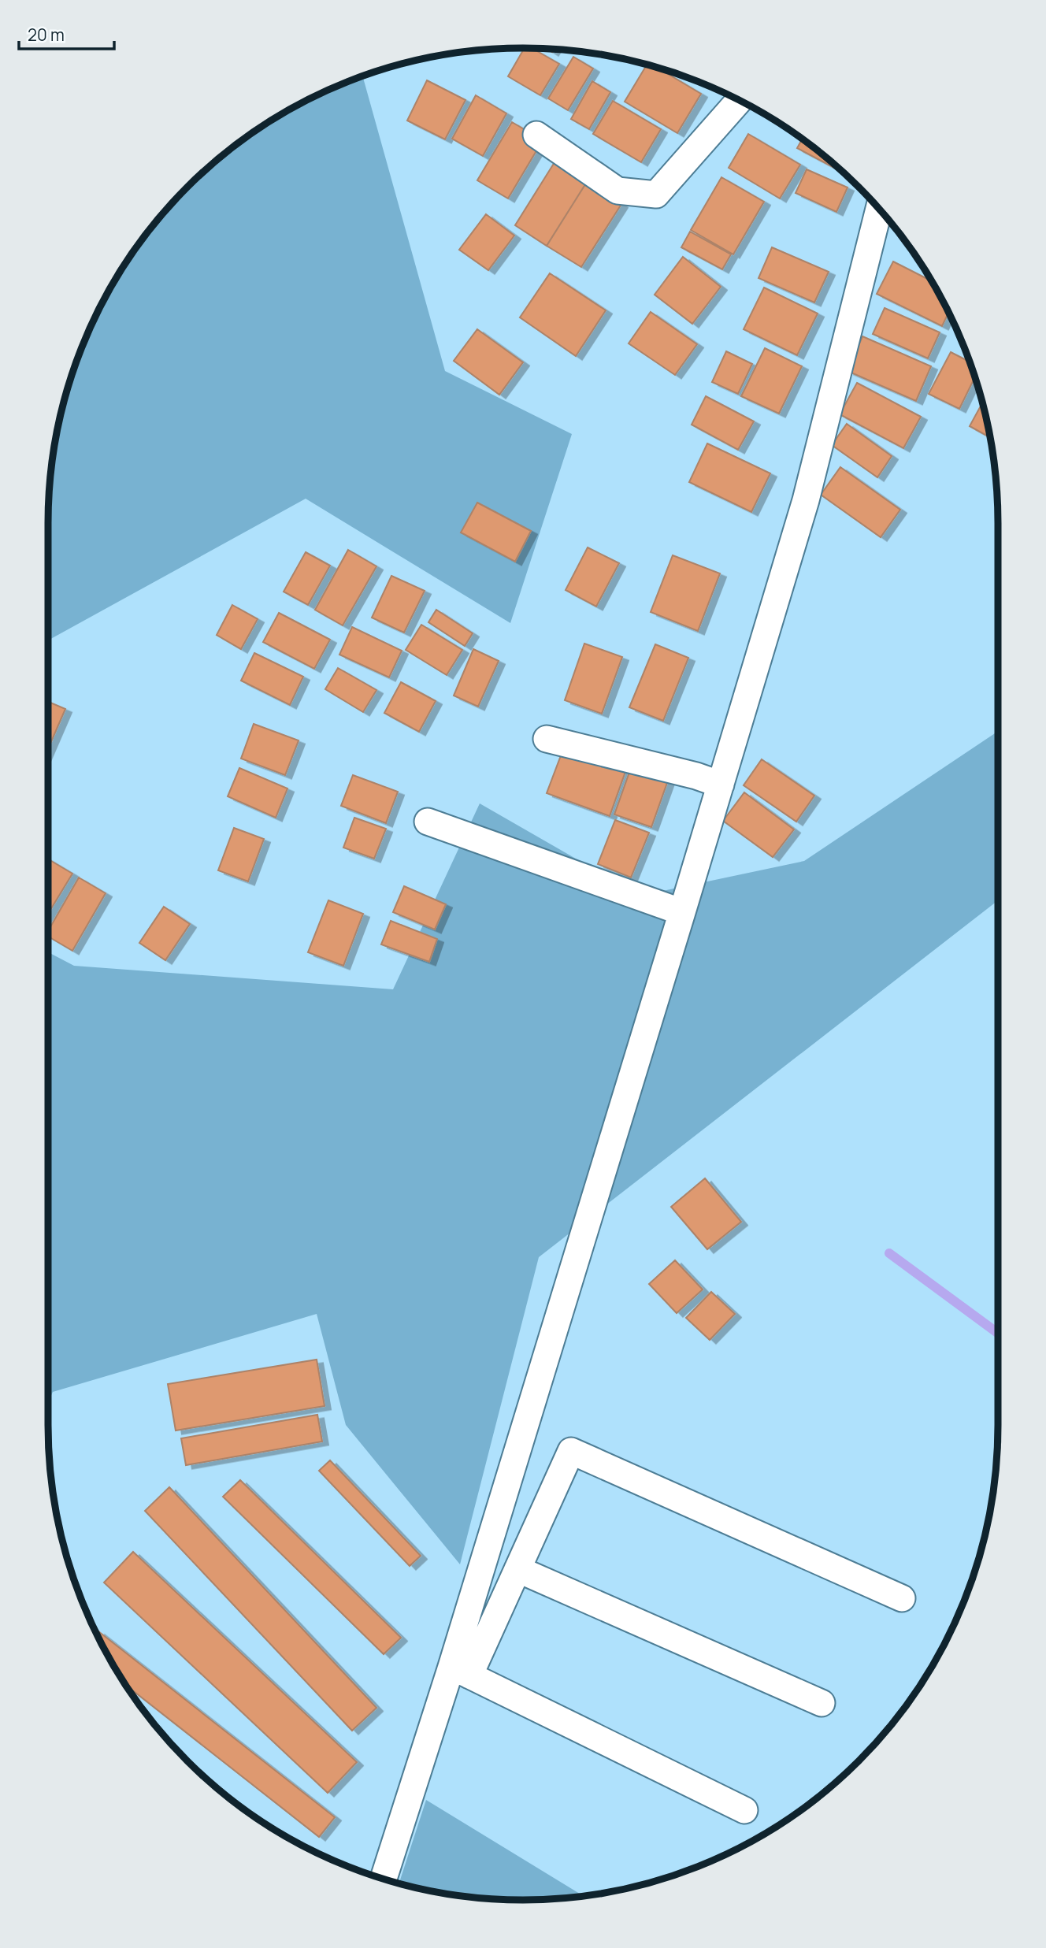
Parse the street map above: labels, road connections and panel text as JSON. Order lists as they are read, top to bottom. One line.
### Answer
{"scale_bar":"20 m"}
